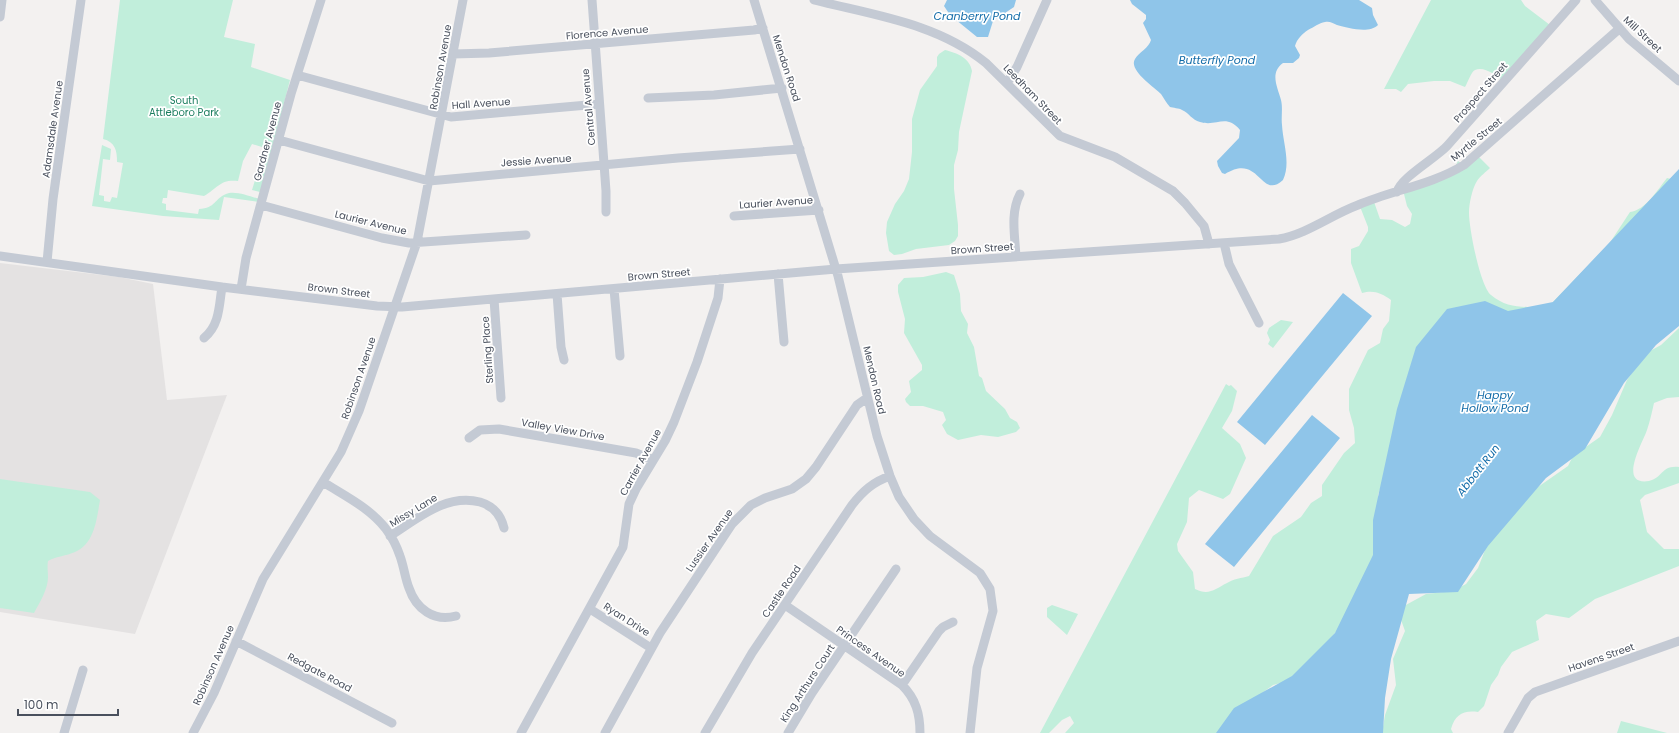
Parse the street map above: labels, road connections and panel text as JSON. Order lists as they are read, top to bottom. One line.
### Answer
{"streets":{"street":["Florence Avenue","Mill Street","Robinson Avenue","Mendon Road","Prospect Street","Leedham Street","Hall Avenue","Central Avenue","Adamsdale Avenue","Myrtle Street","Gardner Avenue","Jessie Avenue","Laurier Avenue","Brown Street","Sterling Place","Valley View Drive","Carrier Avenue","Missy Lane","Lussier Avenue","Castle Road","Ryan Drive","Princess Avenue","Havens Street","Redgate Road","King Arthurs Court"]},"crossings":[["Florence Avenue","Robinson Avenue"],["Florence Avenue","Mendon Road"],["Florence Avenue","Central Avenue"],["Mill Street","Myrtle Street"],["Robinson Avenue","Hall Avenue"],["Robinson Avenue","Jessie Avenue"],["Robinson Avenue","Laurier Avenue"],["Robinson Avenue","Brown Street"],["Robinson Avenue","Redgate Road"],["Mendon Road","Jessie Avenue"],["Mendon Road","Laurier Avenue"],["Mendon Road","Brown Street"],["Mendon Road","Lussier Avenue"],["Mendon Road","Castle Road"],["Prospect Street","Myrtle Street"],["Leedham Street","Brown Street"],["Hall Avenue","Central Avenue"],["Hall Avenue","Gardner Avenue"],["Central Avenue","Jessie Avenue"],["Adamsdale Avenue","Brown Street"],["Myrtle Street","Brown Street"],["Gardner Avenue","Jessie Avenue"],["Gardner Avenue","Laurier Avenue"],["Gardner Avenue","Brown Street"],["Brown Street","Sterling Place"],["Brown Street","Carrier Avenue"],["Valley View Drive","Carrier Avenue"],["Carrier Avenue","Ryan Drive"],["Lussier Avenue","Ryan Drive"],["Castle Road","Princess Avenue"],["Princess Avenue","King Arthurs Court"]],"water":["Cranberry Pond","Butterfly Pond","Happy Hollow Pond","Abbott Run"],"parks":["South Attleboro Park"],"scale_bar":"100 m"}
